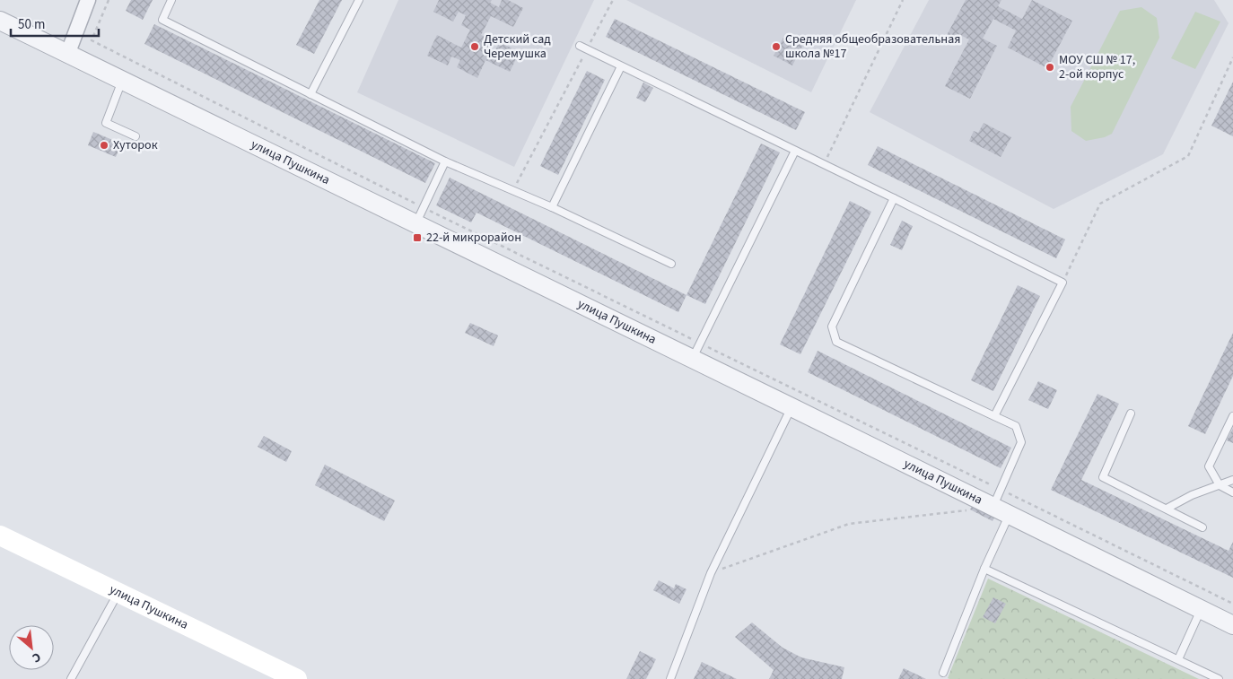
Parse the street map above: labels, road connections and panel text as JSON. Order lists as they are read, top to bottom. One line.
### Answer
{"streets":{"main road":["улица Пушкина"]},"places":{"other":["Детский сад Черемушка","Средняя общеобразовательная школа №17","МОУ СШ № 17, 2-ой корпус","Хуторок"],"transit":["22-й микрорайон"]},"scale_bar":"50 m","north":"bottom right"}
